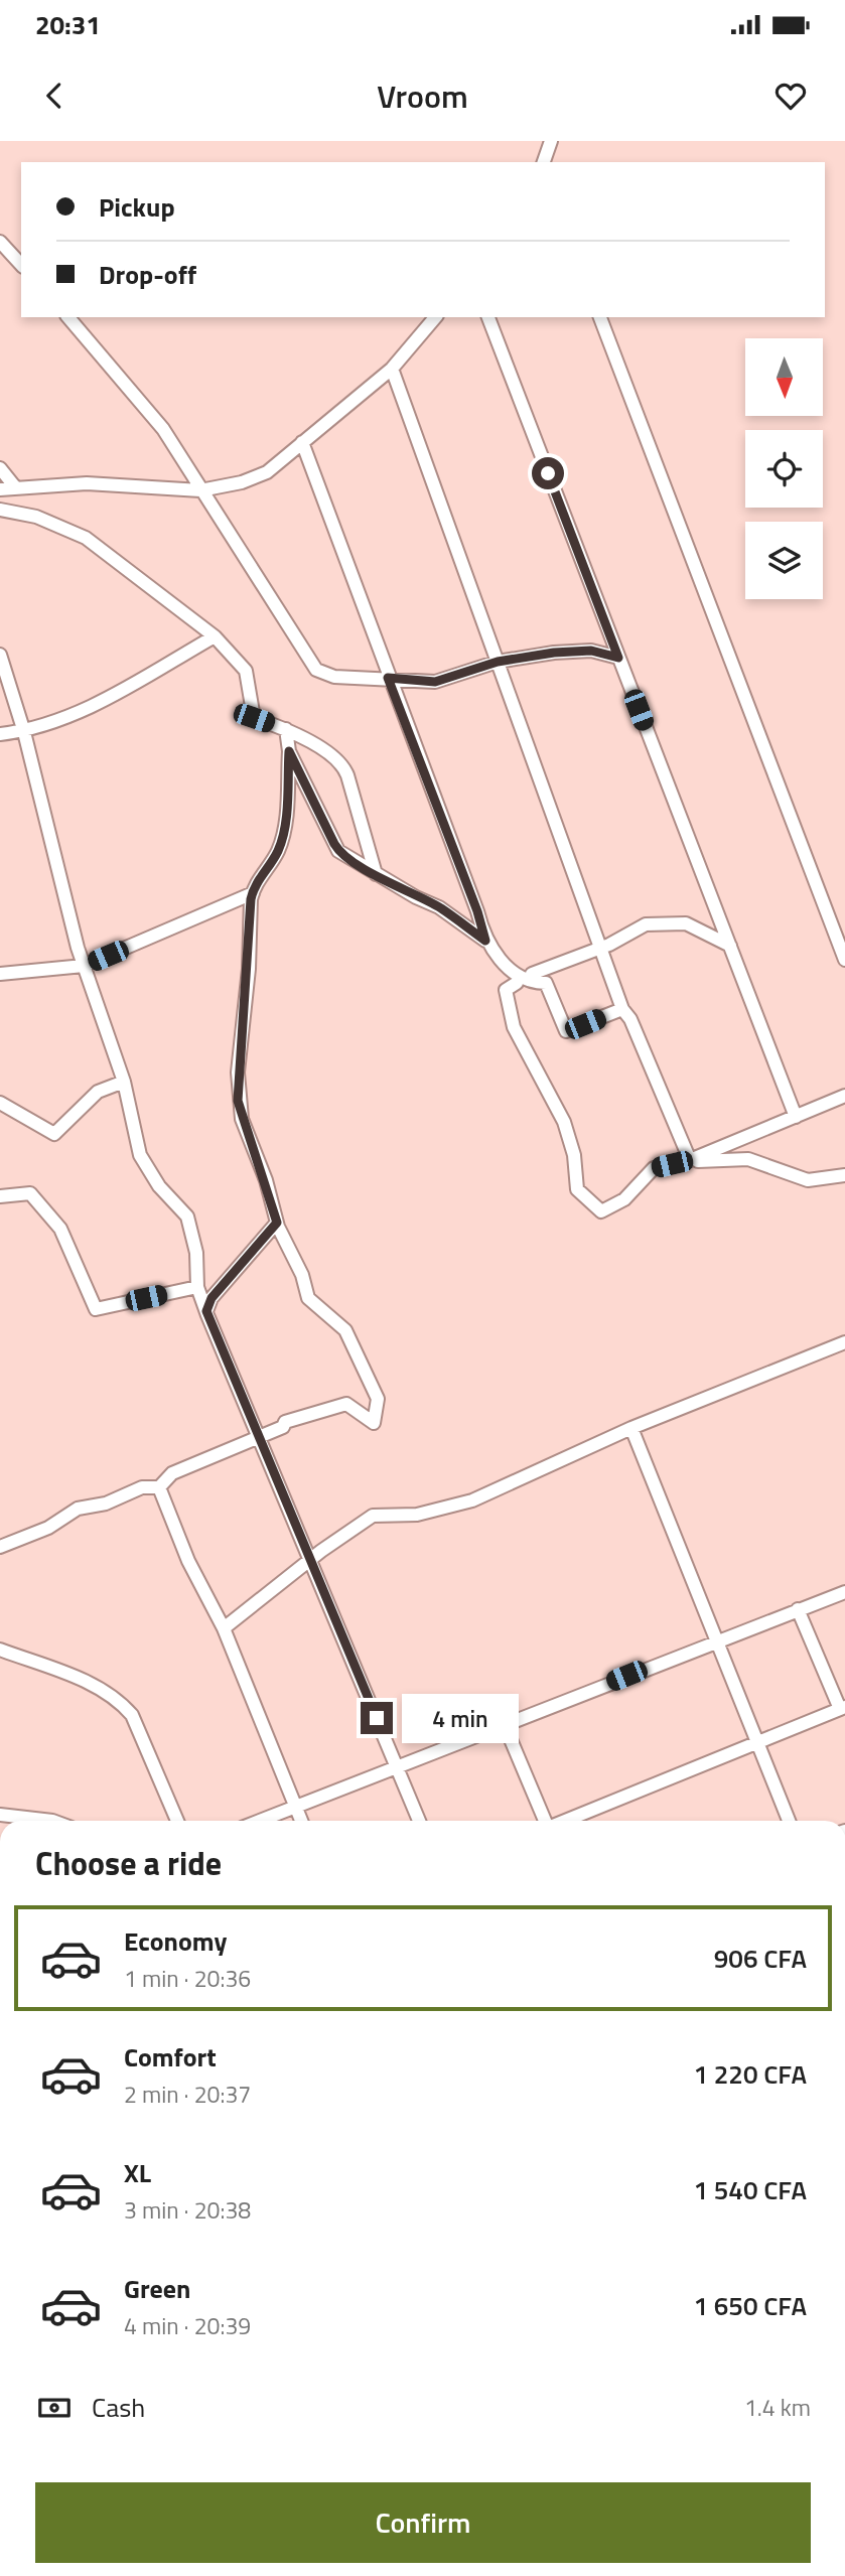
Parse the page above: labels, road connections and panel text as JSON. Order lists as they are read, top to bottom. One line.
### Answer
{"north":"bottom","page":{"status":"20:31","header":"Vroom","banner":["Pickup","Drop-off"],"bubble":"4 min","heading":"Choose a ride","list":[{"name":"Economy","note":"1 min · 20:36","value":"906 CFA"},{"name":"Comfort","note":"2 min · 20:37","value":"1 220 CFA"},{"name":"XL","note":"3 min · 20:38","value":"1 540 CFA"},{"name":"Green","note":"4 min · 20:39","value":"1 650 CFA"}],"pay":["Cash","1.4 km"],"buttons":"Confirm"}}
